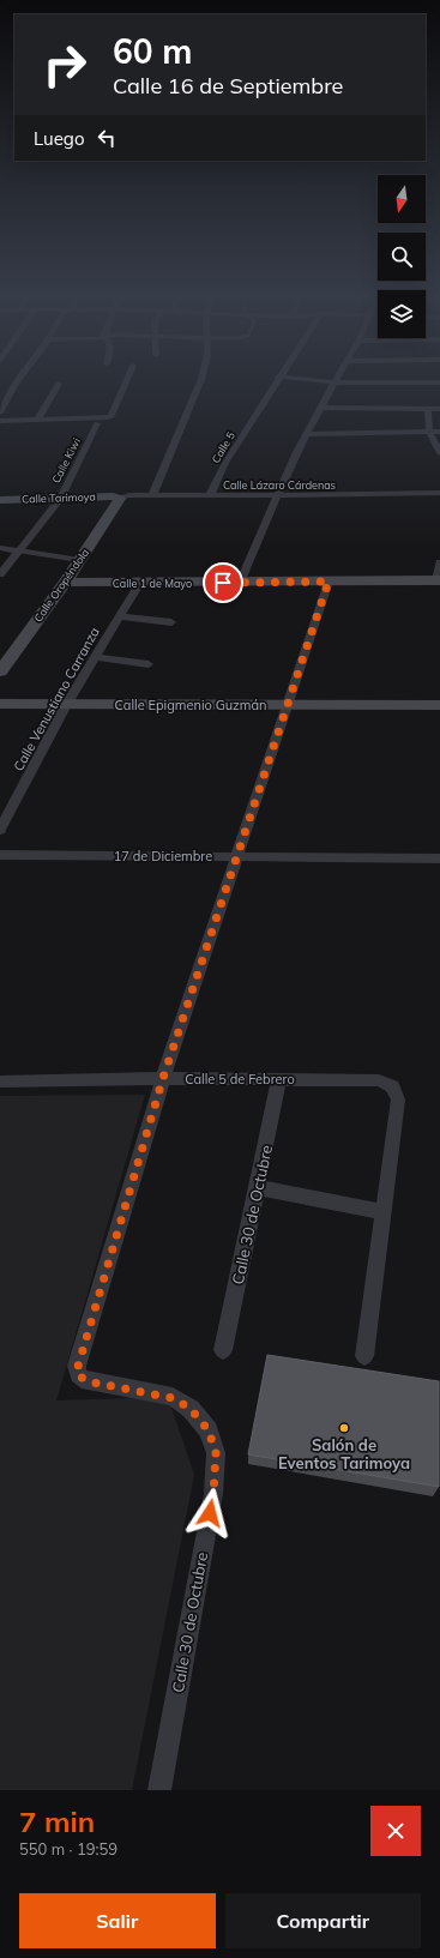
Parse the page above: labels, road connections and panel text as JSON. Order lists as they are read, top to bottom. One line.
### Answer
{"streets":{"street":["Calle 5","Calle Kiwi","Calle Lázaro Cárdenas","Calle Tarimoya","Calle 1 de Mayo","Calle Oropéndola","Calle Venustiano Carranza","Calle Epigmenio Guzmán","17 de Diciembre","Calle 5 de Febrero","Calle 30 de Octubre"]},"crossings":[["Calle 5","Calle Lázaro Cárdenas"],["Calle Kiwi","Calle Tarimoya"],["Calle Lázaro Cárdenas","Calle Tarimoya"],["Calle Lázaro Cárdenas","Calle Oropéndola"],["Calle Tarimoya","Calle Oropéndola"],["Calle 1 de Mayo","Calle Oropéndola"],["Calle 1 de Mayo","Calle Venustiano Carranza"],["Calle Venustiano Carranza","Calle Epigmenio Guzmán"],["Calle 5 de Febrero","Calle 30 de Octubre"]],"places":["Salón de Eventos Tarimoya"],"north":"bottom","page":{"turn":["60 m","Calle 16 de Septiembre"],"then":"Luego","heading":["7 min","550 m · 19:59"],"buttons":["Salir","Compartir"]}}
